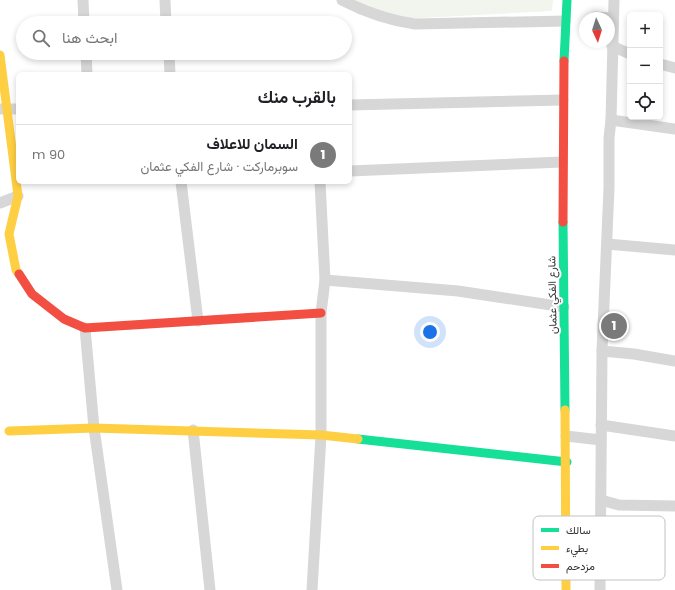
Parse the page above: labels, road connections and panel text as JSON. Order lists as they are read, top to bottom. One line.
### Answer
{"streets":{"street":["شارع الفكي عثمان"]},"legend":["سالك","بطيء","مزدحم"],"north":"bottom","page":{"map_buttons":["+","−"],"search":"ابحث هنا","heading":"بالقرب منك","list":[{"mark":"1","name":"السمان للاعلاف","note":"سوبرماركت · شارع الفكي عثمان","value":"90 m"}],"pins":"1"}}
